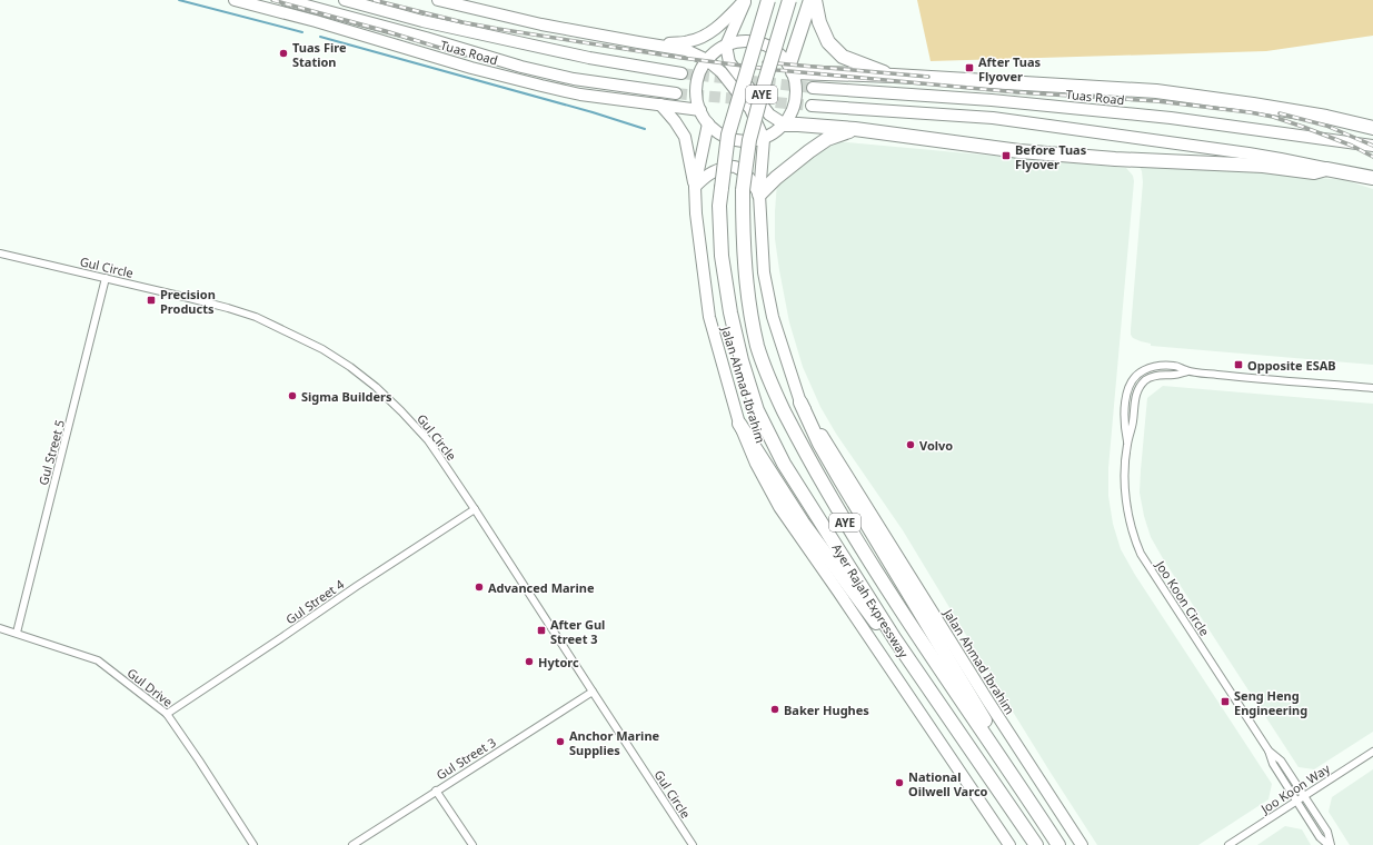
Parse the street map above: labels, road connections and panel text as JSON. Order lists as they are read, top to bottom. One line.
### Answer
{"streets":{"highway":["AYE","Ayer Rajah Expressway"],"main road":["Tuas Road","Jalan Ahmad Ibrahim"],"street":["Gul Circle","Gul Street 5","Joo Koon Circle","Gul Street 4","Gul Drive","Gul Street 3","Joo Koon Way"]},"crossings":[["Gul Circle","Gul Street 5"],["Gul Circle","Gul Street 4"],["Gul Circle","Gul Street 3"],["Gul Street 5","Gul Drive"],["Joo Koon Circle","Joo Koon Way"],["Gul Street 4","Gul Drive"]],"places":{"other":["Tuas Fire Station","Sigma Builders","Volvo","Advanced Marine","Hytorc","Baker Hughes","Anchor Marine Supplies","National Oilwell Varco"],"transit":["After Tuas Flyover","Before Tuas Flyover","Precision Products","Opposite ESAB","After Gul Street 3","Seng Heng Engineering"]}}
